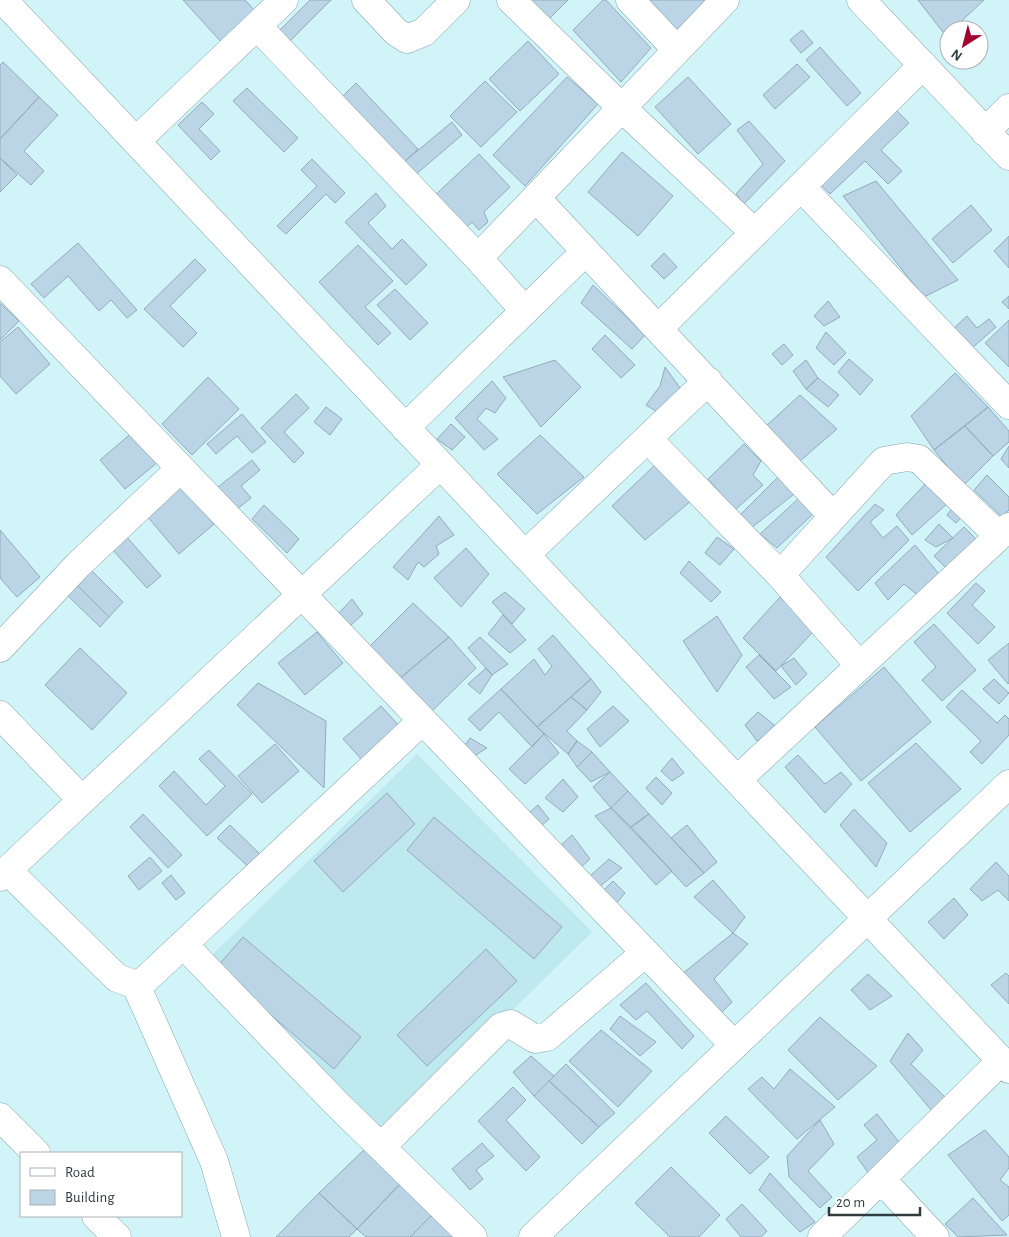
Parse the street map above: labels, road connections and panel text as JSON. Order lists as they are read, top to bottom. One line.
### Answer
{"legend":["Road","Building"],"scale_bar":"20 m","north":"bottom left"}
